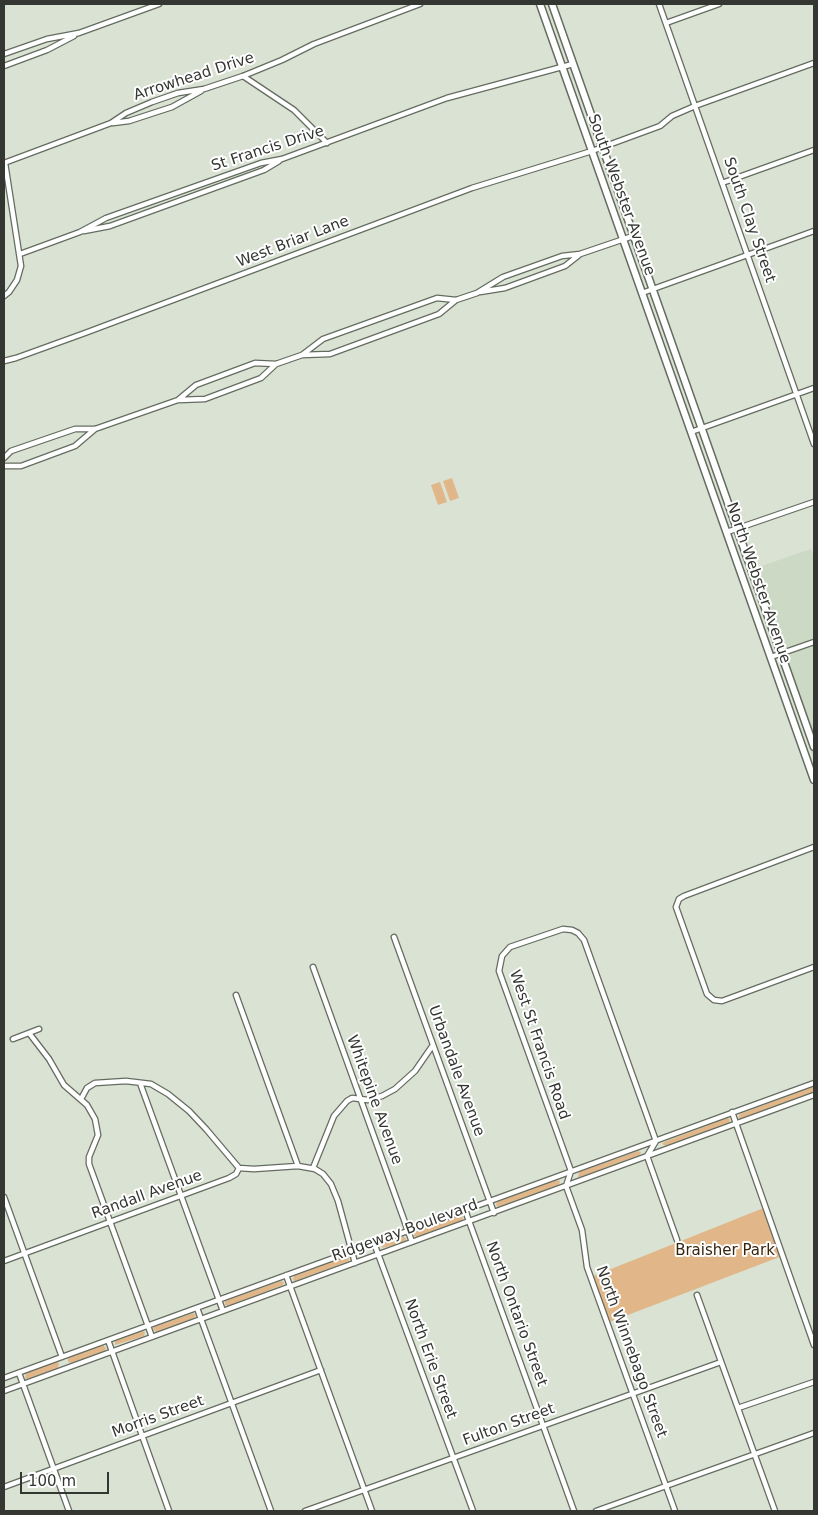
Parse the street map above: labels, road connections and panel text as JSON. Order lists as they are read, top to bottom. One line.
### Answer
{"streets":{"main road":["South Webster Avenue","North Webster Avenue"],"street":["Arrowhead Drive","St Francis Drive","South Clay Street","West Briar Lane","West St Francis Road","Urbandale Avenue","Whitepine Avenue","Randall Avenue","Ridgeway Boulevard","North Ontario Street","North Winnebago Street","North Erie Street","Morris Street","Fulton Street"]},"crossings":[["St Francis Drive","South Webster Avenue"],["South Webster Avenue","West Briar Lane"],["South Webster Avenue","North Webster Avenue"],["South Clay Street","West Briar Lane"],["West St Francis Road","Ridgeway Boulevard"],["Urbandale Avenue","Ridgeway Boulevard"],["Whitepine Avenue","Ridgeway Boulevard"],["Ridgeway Boulevard","North Ontario Street"],["Ridgeway Boulevard","North Winnebago Street"],["Ridgeway Boulevard","North Erie Street"],["North Ontario Street","Fulton Street"],["North Winnebago Street","Fulton Street"],["North Erie Street","Fulton Street"]],"parks":["Braisher Park"],"scale_bar":"100 m"}
